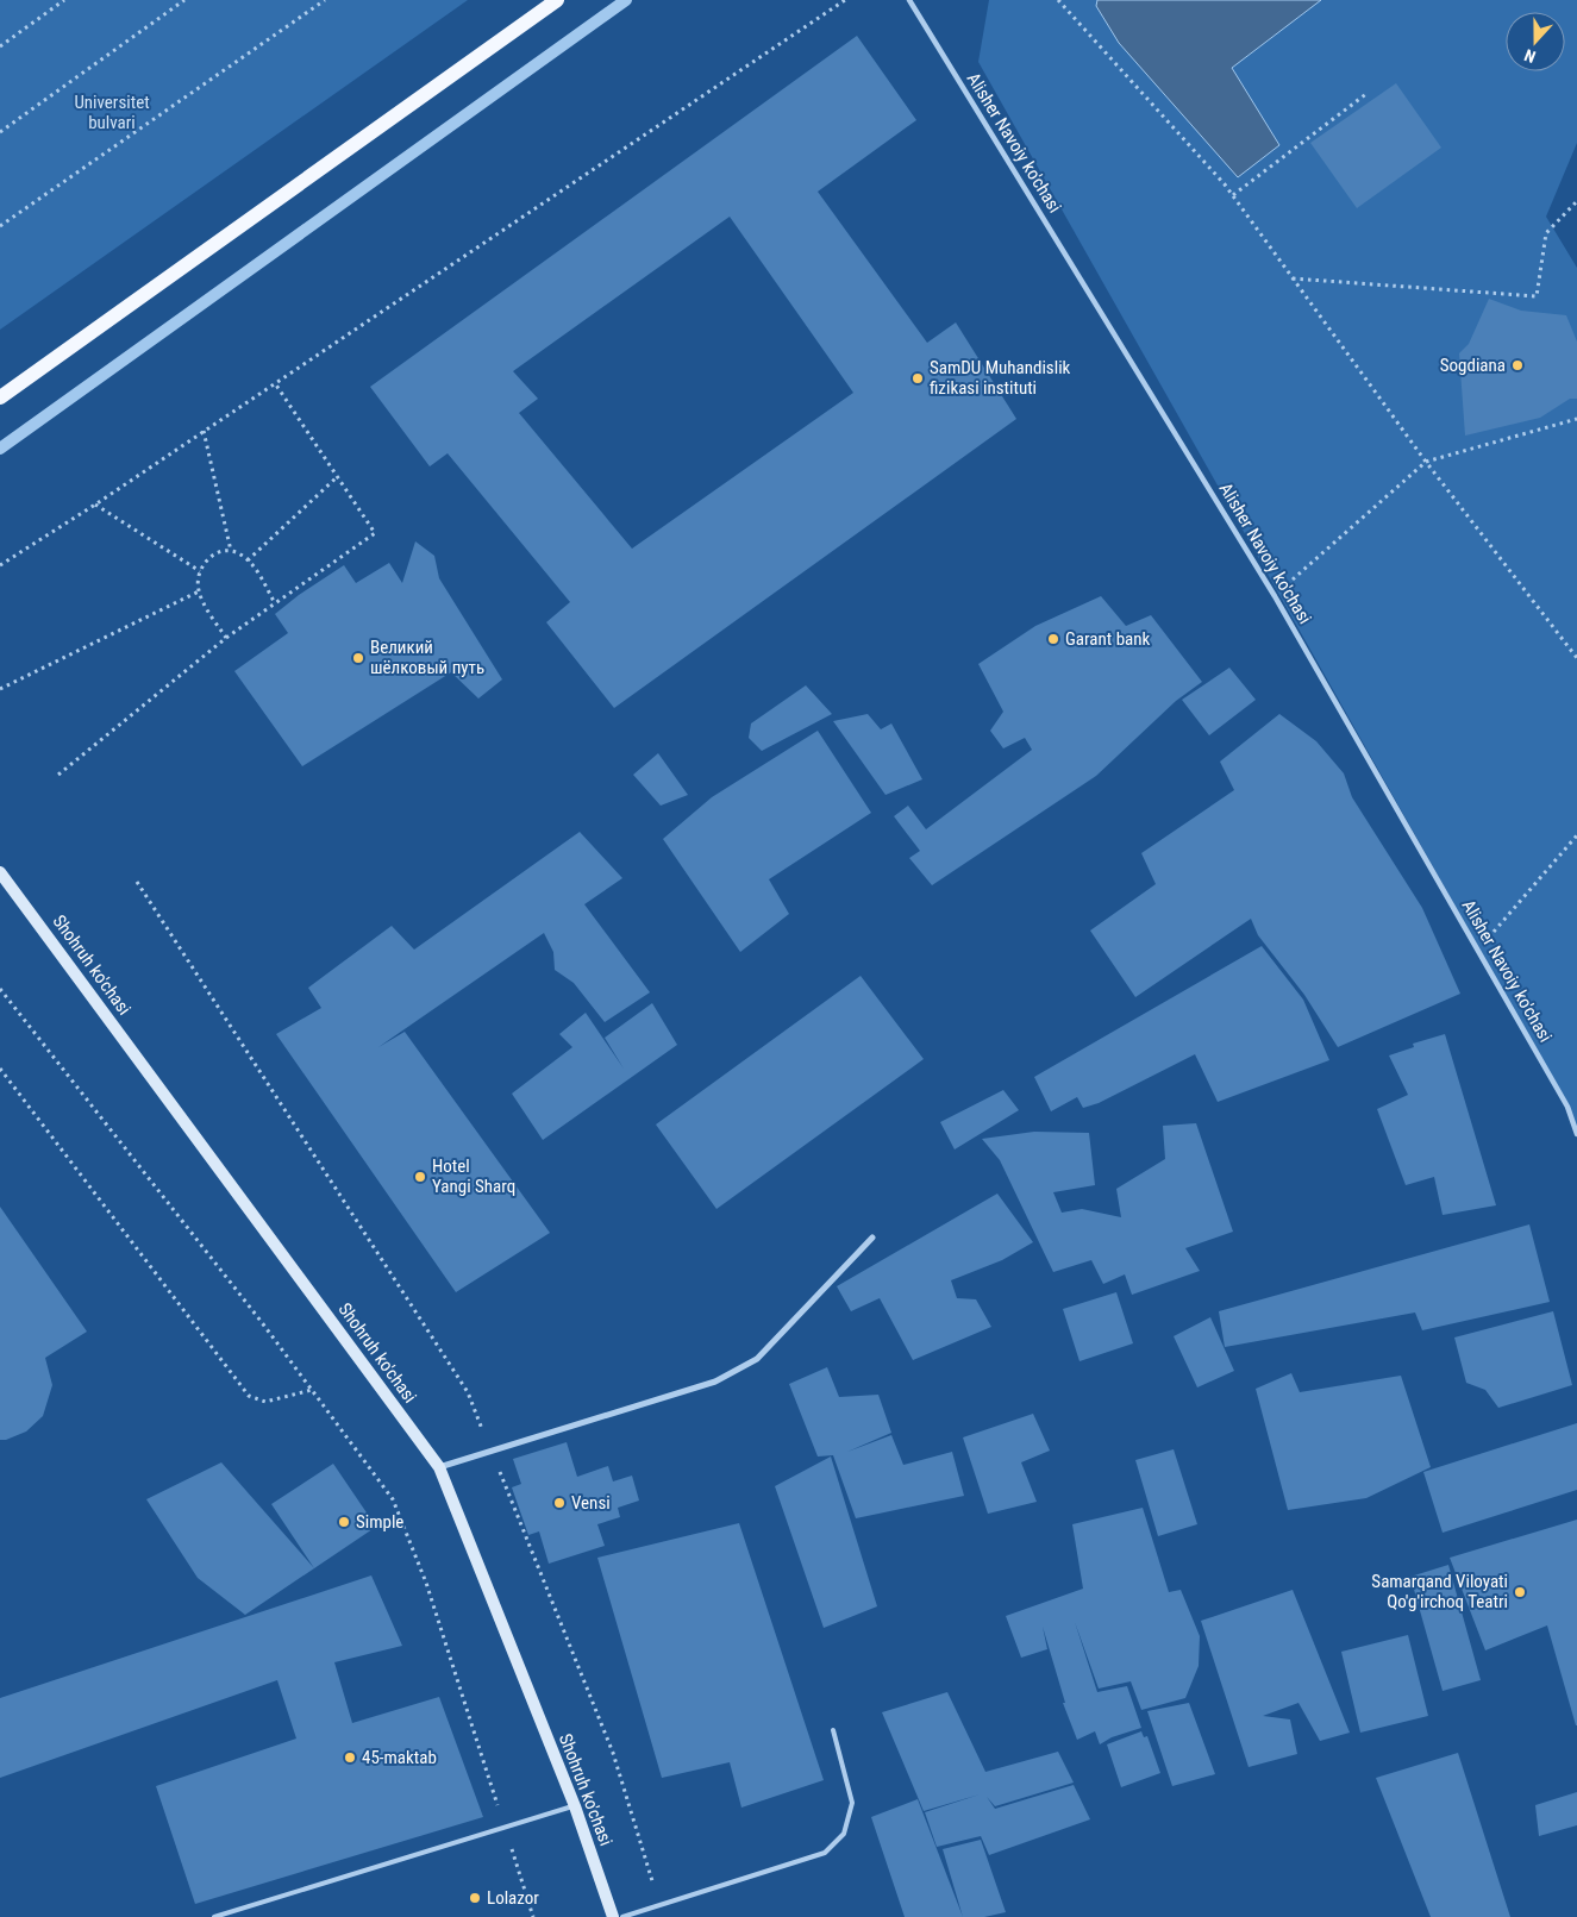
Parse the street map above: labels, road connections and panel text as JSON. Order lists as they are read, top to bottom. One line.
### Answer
{"streets":{"main road":["Shohruh ko'chasi"],"street":["Alisher Navoiy ko'chasi"]},"parks":["Universitet bulvari"],"places":["Sogdiana","SamDU Muhandislik fizikasi instituti","Garant bank","Великий шёлковый путь","Hotel Yangi Sharq","Vensi","Simple","Samarqand Viloyati Qo'g'irchoq Teatri","45-maktab","Lolazor"],"north":"bottom"}
